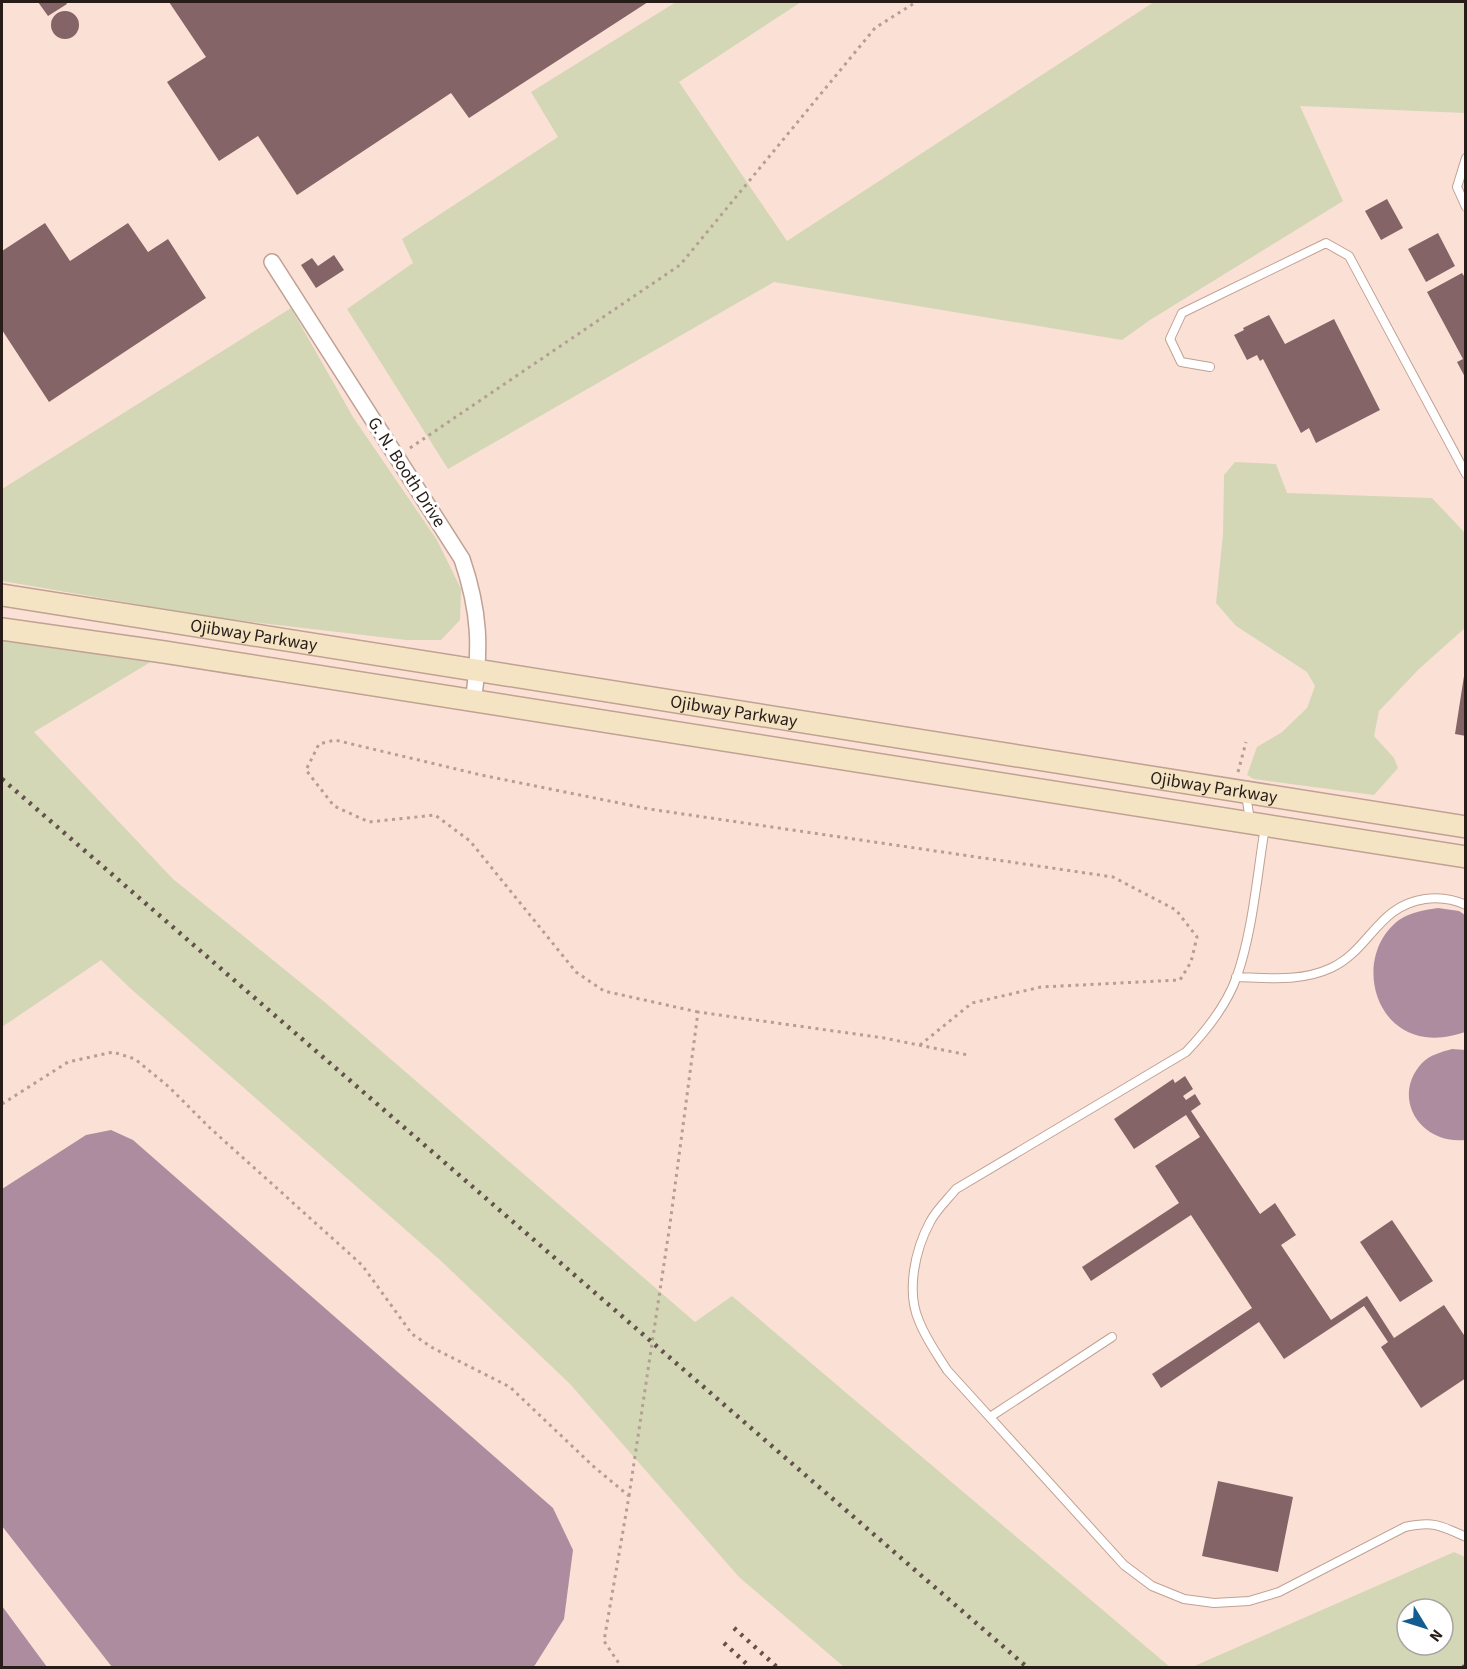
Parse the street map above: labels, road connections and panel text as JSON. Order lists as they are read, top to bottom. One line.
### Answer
{"streets":{"main road":["Ojibway Parkway"],"street":["G. N. Booth Drive"]},"crossings":[["G. N. Booth Drive","Ojibway Parkway"]],"north":"bottom right"}
